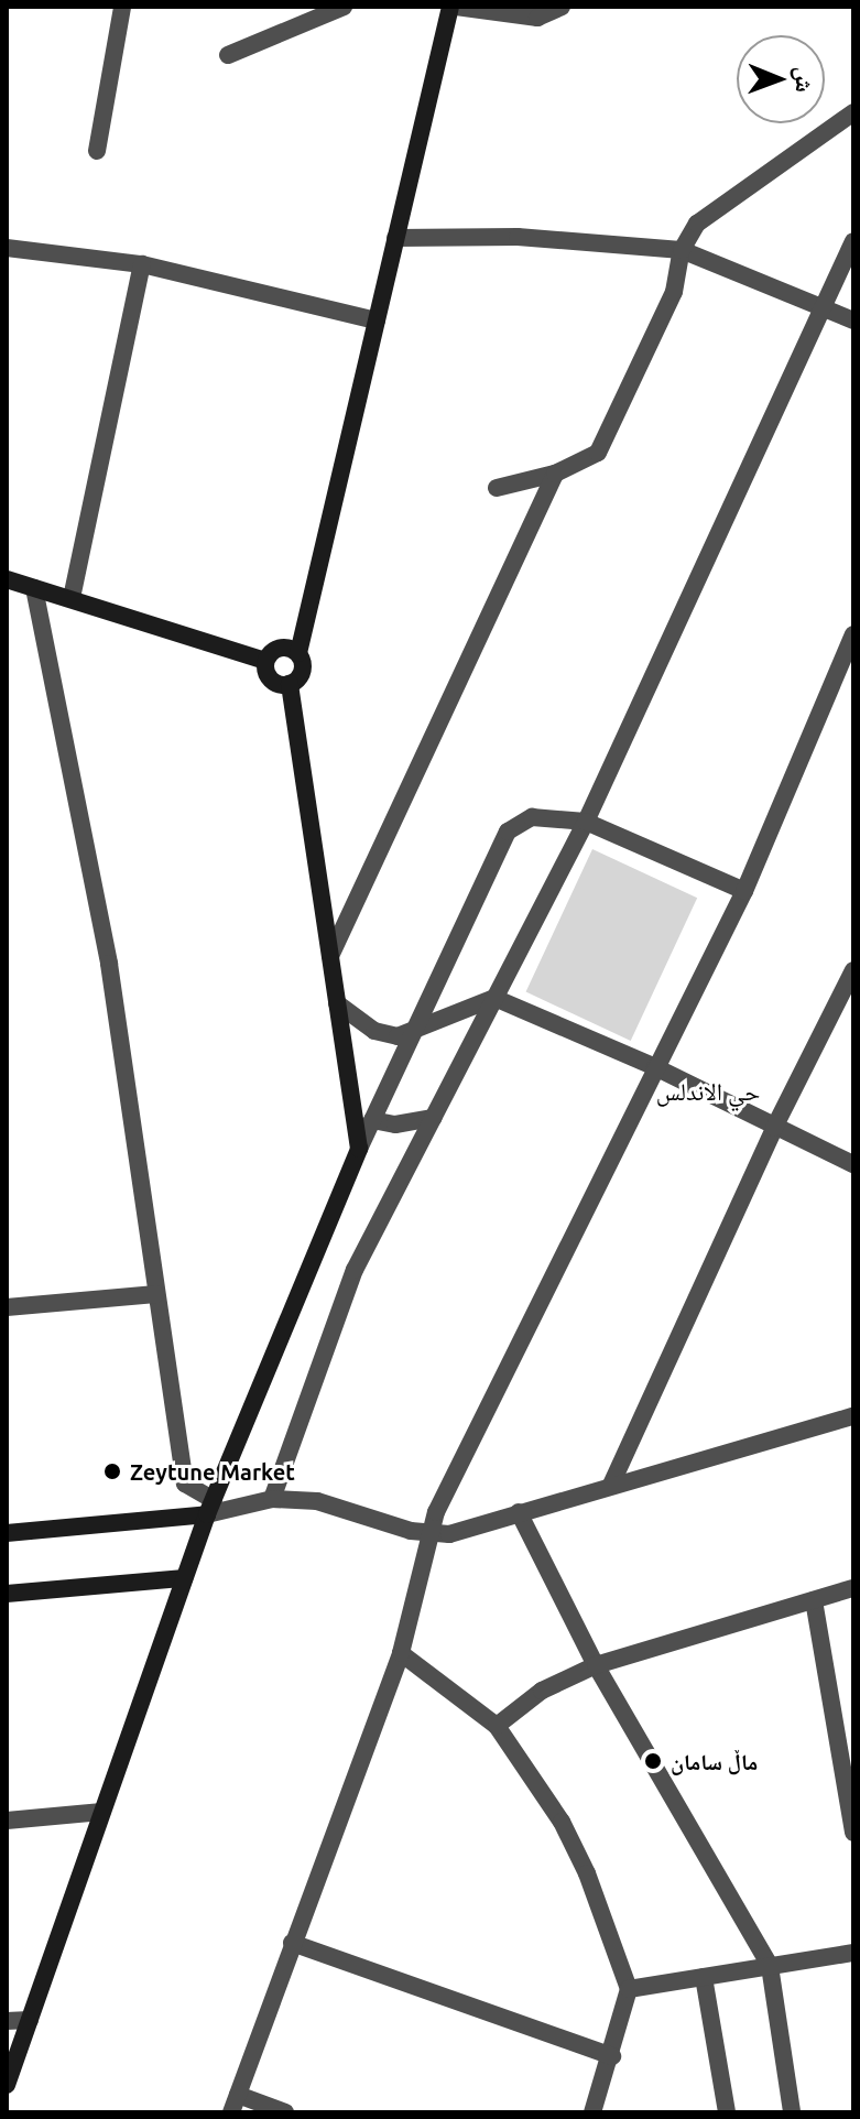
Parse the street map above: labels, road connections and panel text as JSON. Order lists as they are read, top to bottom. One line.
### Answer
{"districts":["حي الاندلس"],"places":["Zeytune Market","ماڵ سامان"],"north":"right"}
